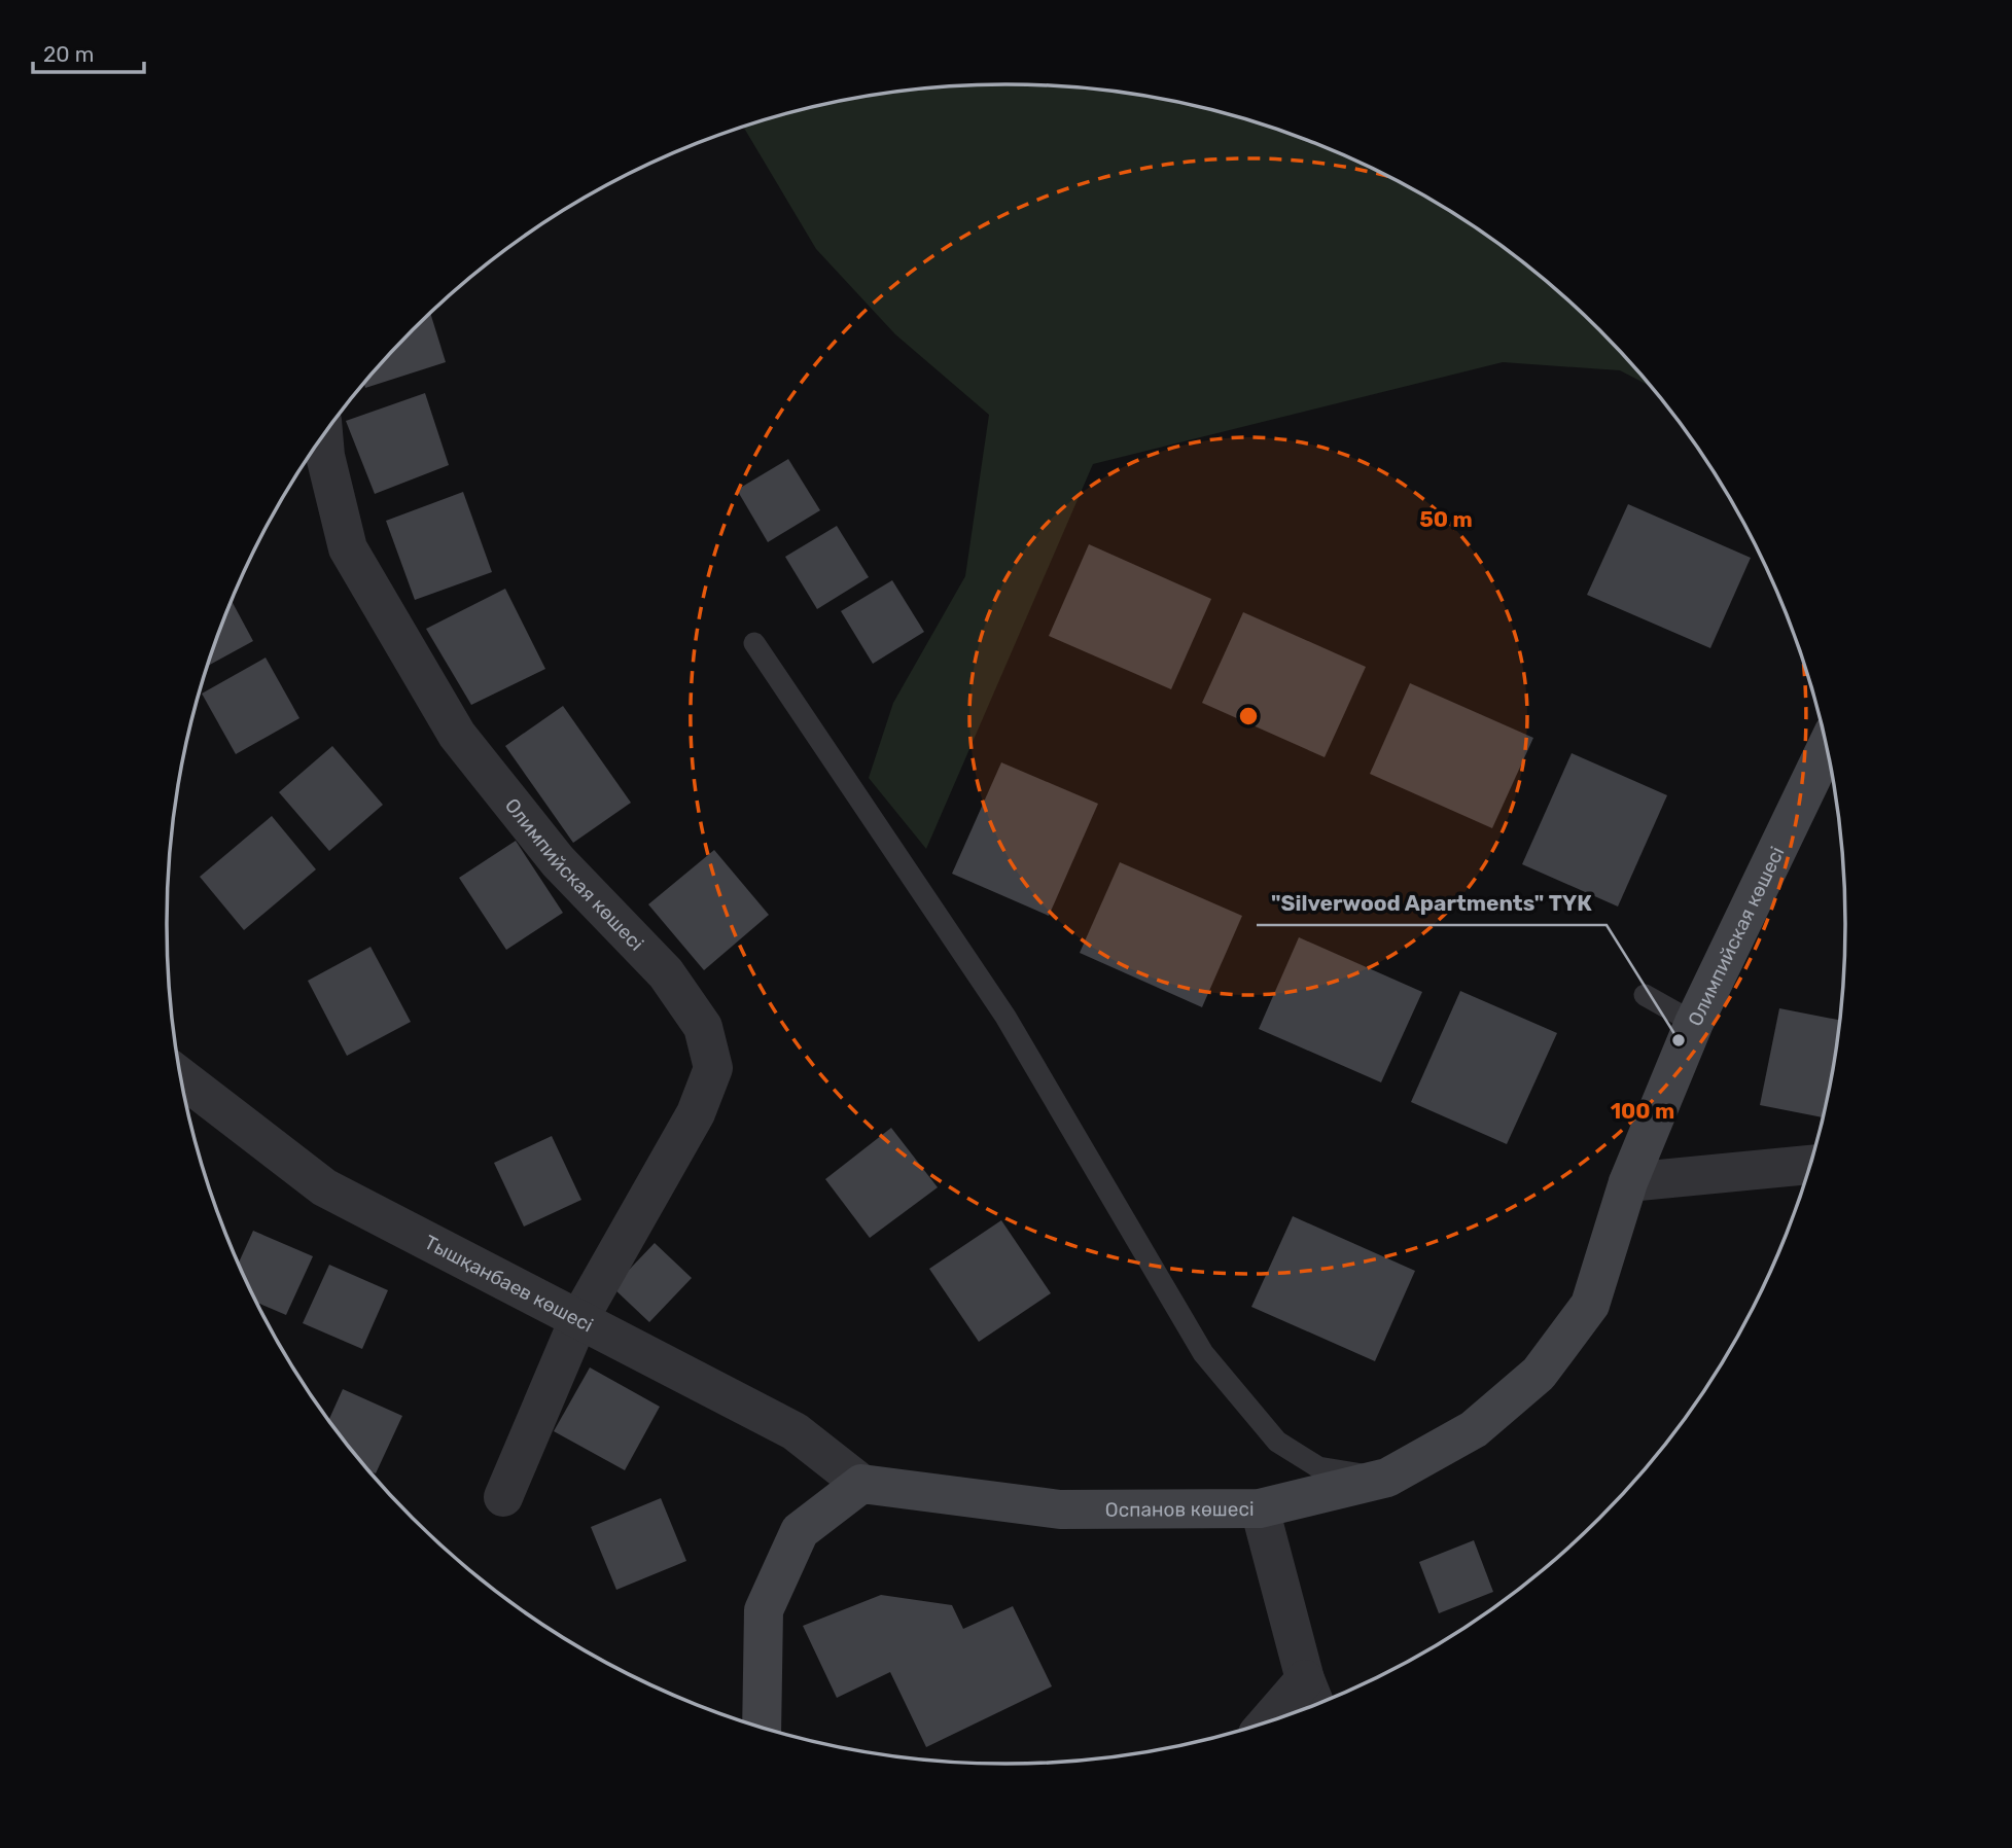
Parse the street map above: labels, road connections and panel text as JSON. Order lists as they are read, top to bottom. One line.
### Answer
{"streets":{"street":["Олимпийская көшесі","Тышқанбаев көшесі","Оспанов көшесі"]},"crossings":[["Олимпийская көшесі","Тышқанбаев көшесі"],["Олимпийская көшесі","Оспанов көшесі"],["Тышқанбаев көшесі","Оспанов көшесі"]],"places":["\"Silverwood Apartments\" ТҮК"],"scale_bar":"20 m","rings":["50 m","100 m"]}
